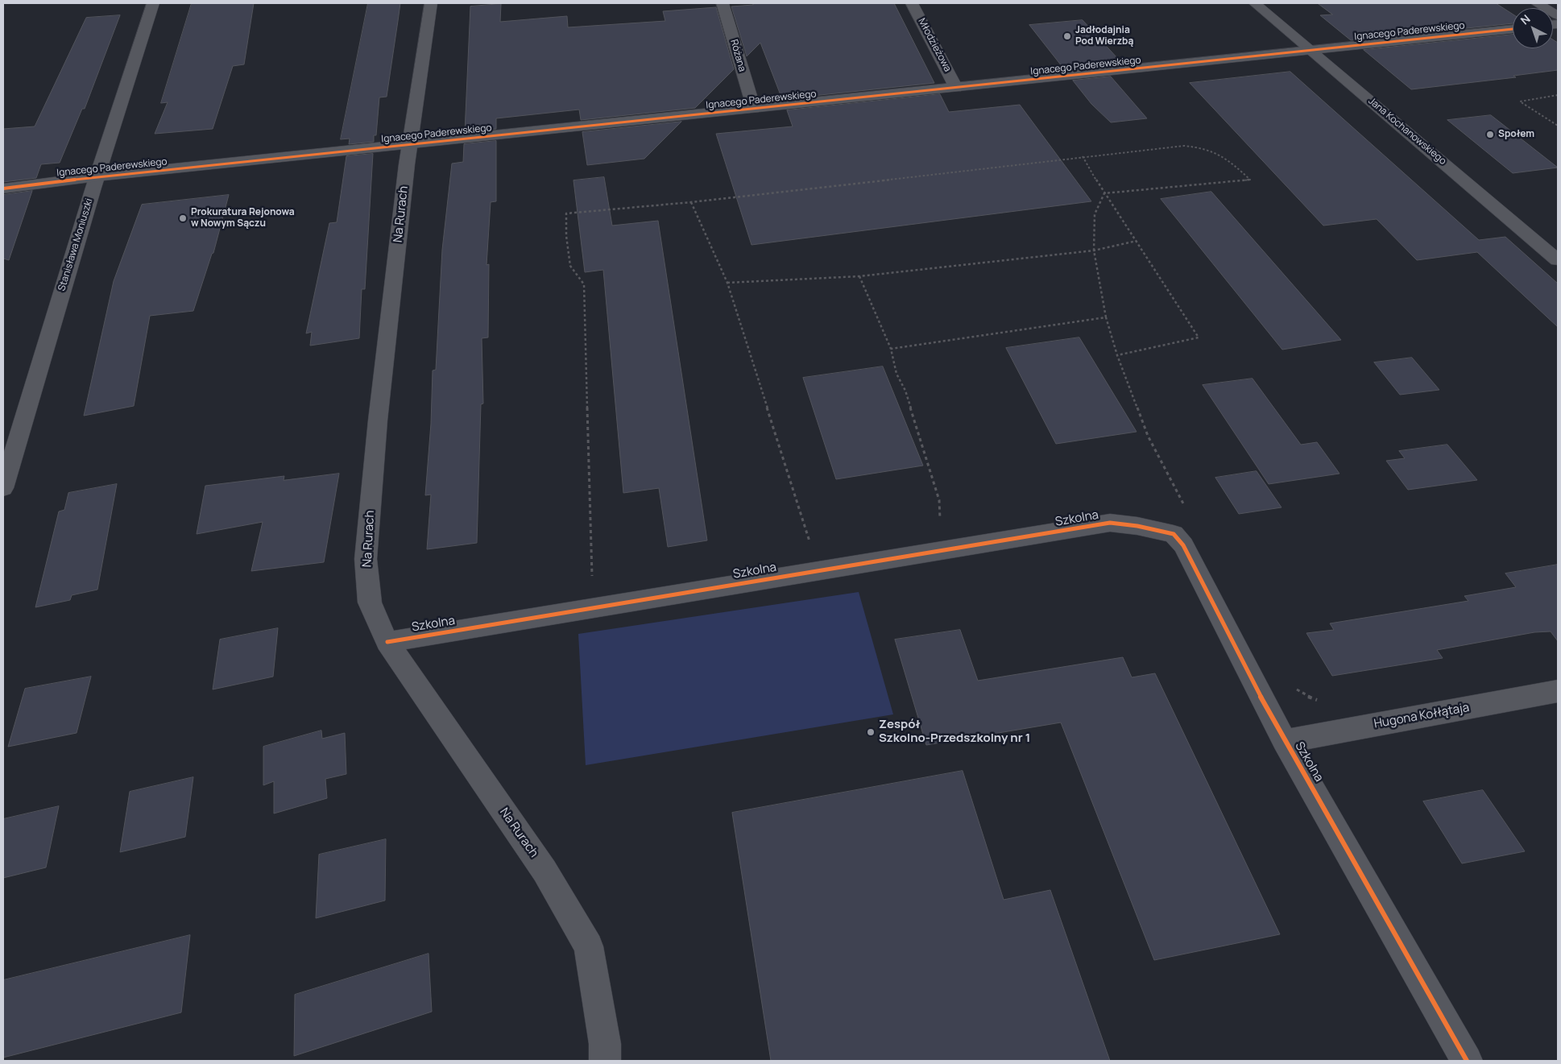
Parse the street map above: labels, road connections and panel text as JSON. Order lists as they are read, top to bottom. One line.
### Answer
{"streets":{"street":["Ignacego Paderewskiego","Młodzieżowa","Różana","Jana Kochanowskiego","Na Rurach","Stanisława Moniuszki","Szkolna","Hugona Kołłątaja"]},"crossings":[["Ignacego Paderewskiego","Młodzieżowa"],["Ignacego Paderewskiego","Różana"],["Ignacego Paderewskiego","Jana Kochanowskiego"],["Ignacego Paderewskiego","Na Rurach"],["Ignacego Paderewskiego","Stanisława Moniuszki"],["Na Rurach","Szkolna"],["Szkolna","Hugona Kołłątaja"]],"places":["Jadłodajnia Pod Wierzbą","Społem","Prokuratura Rejonowa w Nowym Sączu","Zespół Szkolno-Przedszkolny nr 1"],"north":"top left"}
